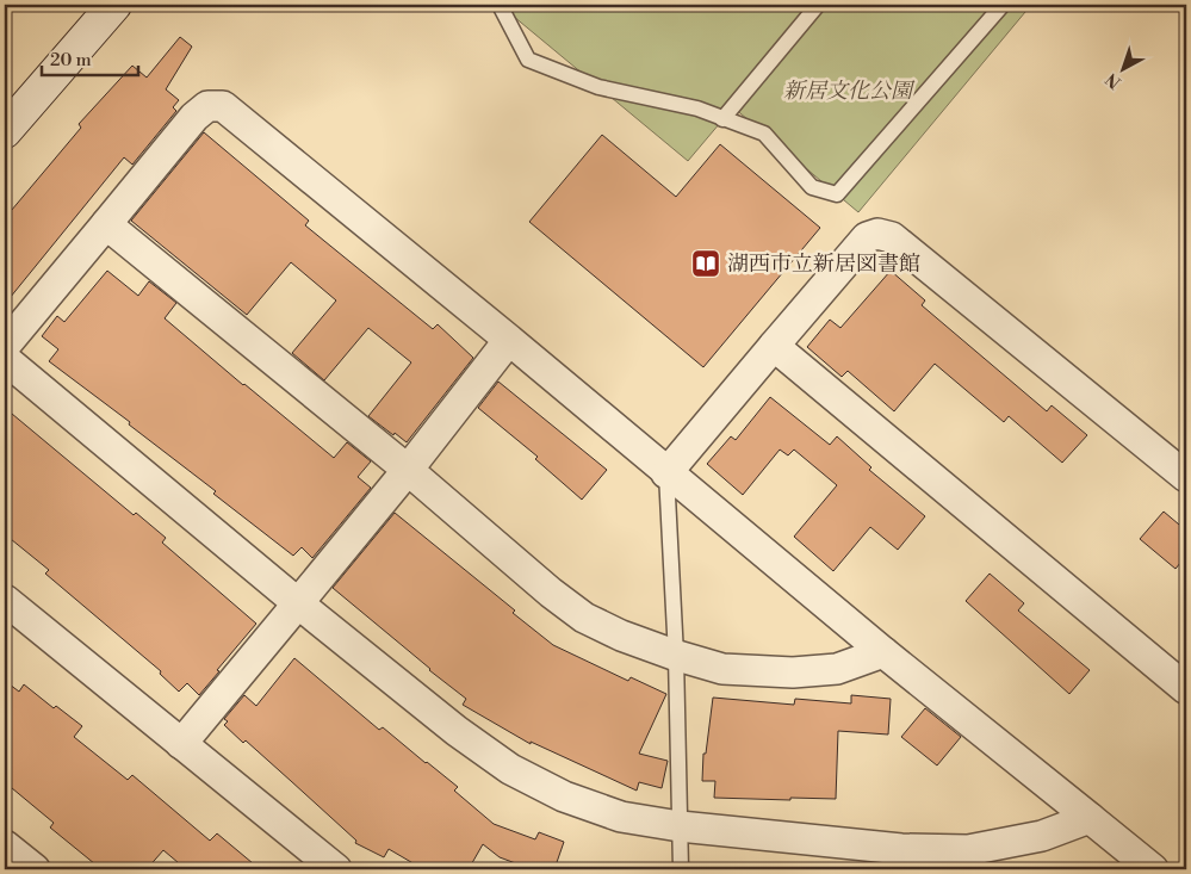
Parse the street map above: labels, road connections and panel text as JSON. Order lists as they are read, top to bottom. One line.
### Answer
{"parks":["新居文化公園"],"places":{"library":["湖西市立新居図書館"]},"scale_bar":"20 m","north":"bottom left"}
